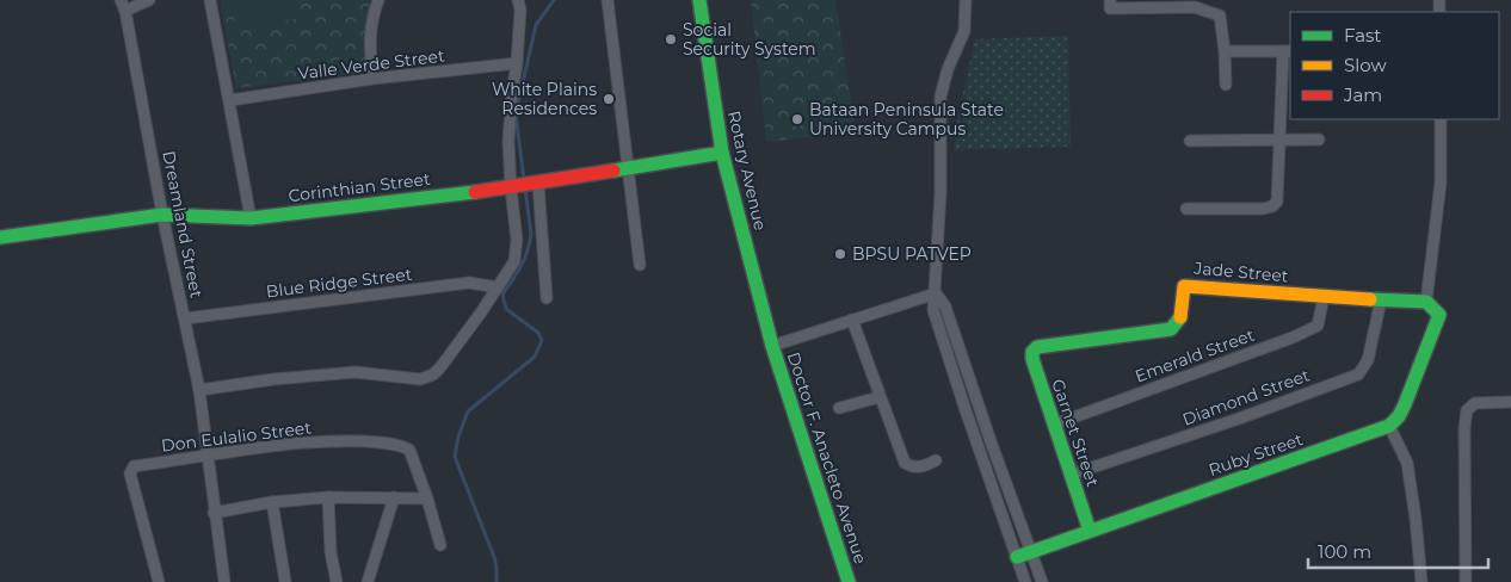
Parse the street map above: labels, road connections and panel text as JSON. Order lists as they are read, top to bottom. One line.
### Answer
{"streets":{"street":["Valle Verde Street","Rotary Avenue","Corinthian Street","Dreamland Street","Jade Street","Blue Ridge Street","Emerald Street","Diamond Street","Garnet Street","Don Eulalio Street","Ruby Street","Doctor F. Anacleto Avenue"]},"crossings":[["Rotary Avenue","Corinthian Street"],["Rotary Avenue","Doctor F. Anacleto Avenue"],["Corinthian Street","Dreamland Street"],["Dreamland Street","Blue Ridge Street"],["Dreamland Street","Don Eulalio Street"],["Jade Street","Emerald Street"],["Jade Street","Diamond Street"],["Jade Street","Garnet Street"],["Emerald Street","Garnet Street"],["Diamond Street","Garnet Street"],["Garnet Street","Ruby Street"]],"places":["Social Security System","White Plains Residences","Bataan Peninsula State University Campus","BPSU PATVEP"],"legend":["Fast","Slow","Jam"],"scale_bar":"100 m"}
